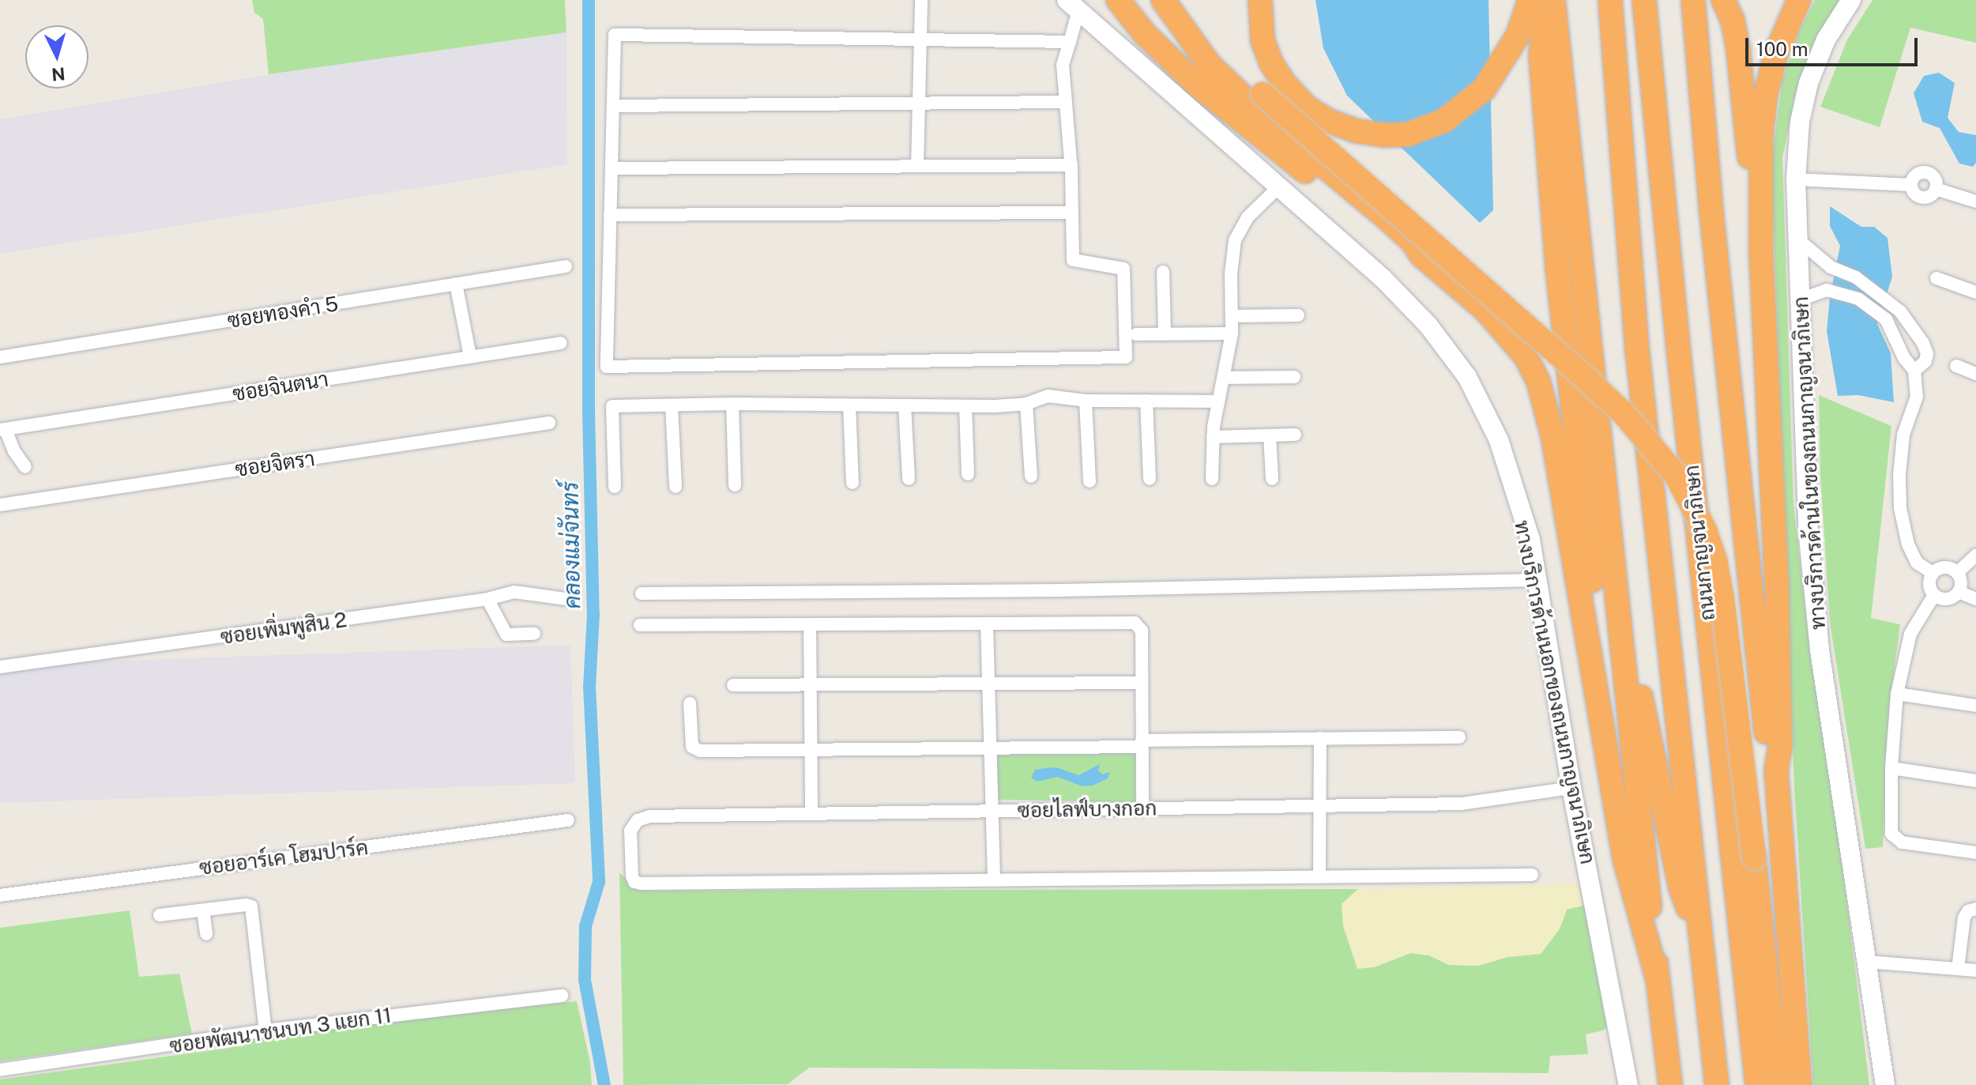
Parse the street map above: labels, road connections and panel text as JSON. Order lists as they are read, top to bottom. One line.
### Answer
{"streets":{"highway":["ถนนกาญจนาภิเษก"],"main road":["ทางบริการด้านในของถนนกาญจนาภิเษก","ทางบริการด้านนอกของถนนกาญจนาภิเษก"],"street":["ซอยทองคำ 5","ซอยจินตนา","ซอยจิตรา","ซอยเพิ่มพูสิน 2","ซอยไลฟ์บางกอก","ซอยอาร์เค โฮมปาร์ค","ซอยพัฒนาชนบท 3 แยก 11"]},"crossings":[["ทางบริการด้านนอกของถนนกาญจนาภิเษก","ซอยไลฟ์บางกอก"]],"water":["คลองแม่จันทร์"],"scale_bar":"100 m","north":"bottom"}
